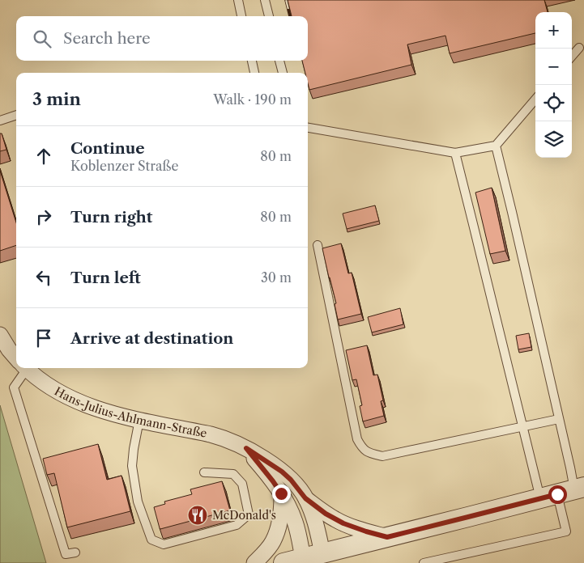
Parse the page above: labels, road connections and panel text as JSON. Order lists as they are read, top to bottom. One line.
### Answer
{"streets":{"street":["Hans-Julius-Ahlmann-Straße"]},"places":{"restaurant":["McDonald's"]},"page":{"map_buttons":["+","−"],"search":"Search here","heading":["3 min","Walk · 190 m"],"list":[["Continue","Koblenzer Straße","80 m"],["Turn right","80 m"],["Turn left","30 m"],"Arrive at destination"]}}
